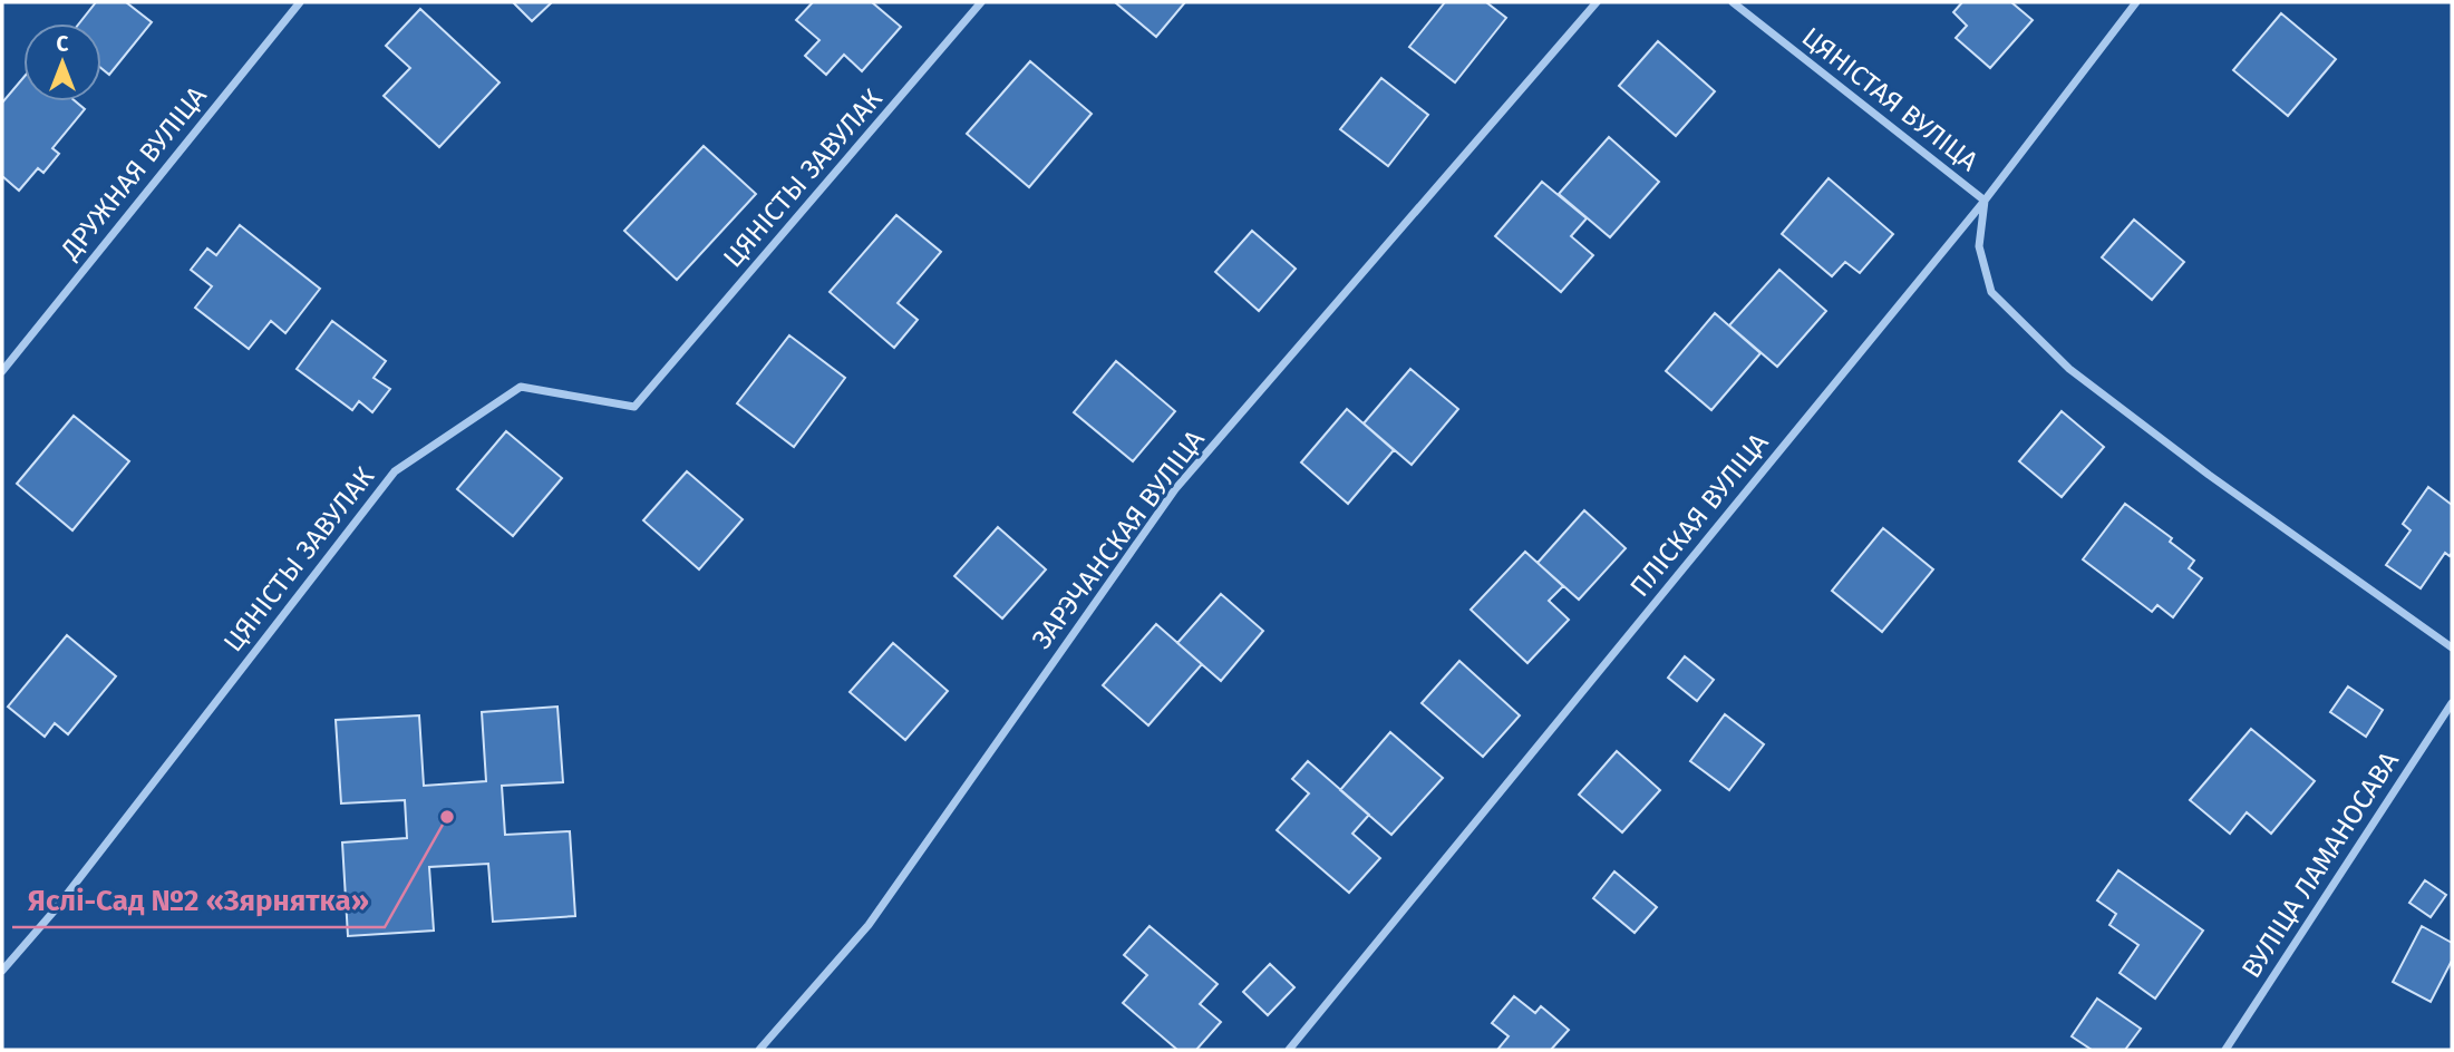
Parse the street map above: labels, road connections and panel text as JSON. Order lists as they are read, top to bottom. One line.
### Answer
{"streets":{"street":["ЦЯНІСТАЯ ВУЛІЦА","ДРУЖНАЯ ВУЛІЦА","ЦЯНІСТЫ ЗАВУЛАК","ПЛІСКАЯ ВУЛІЦА","ЗАРЭЧАНСКАЯ ВУЛІЦА","ВУЛІЦА ЛАМАНОСАВА"]},"crossings":[["ЦЯНІСТАЯ ВУЛІЦА","ПЛІСКАЯ ВУЛІЦА"]],"places":["Яслі-Сад №2 «Зярнятка»"],"north":"top"}
